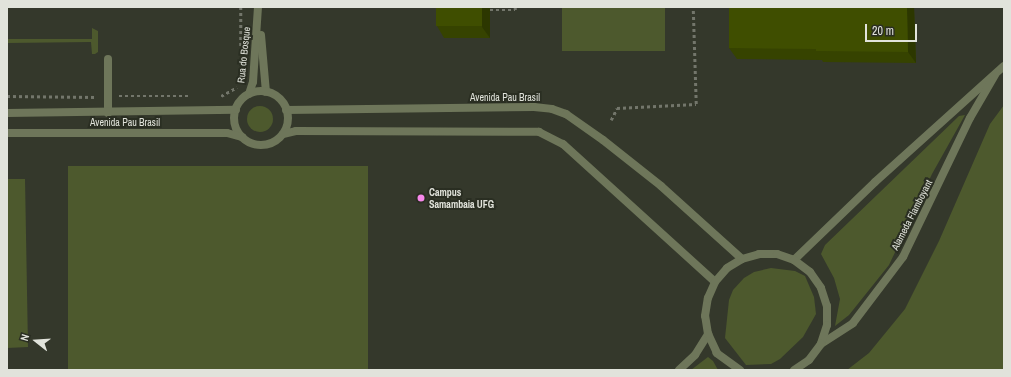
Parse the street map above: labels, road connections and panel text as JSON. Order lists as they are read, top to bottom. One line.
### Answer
{"streets":{"street":["Rua do Bosque","Avenida Pau Brasil","Alameda Flamboyant"]},"crossings":[["Rua do Bosque","Avenida Pau Brasil"]],"places":["Campus Samambaia UFG"],"scale_bar":"20 m","north":"left"}
